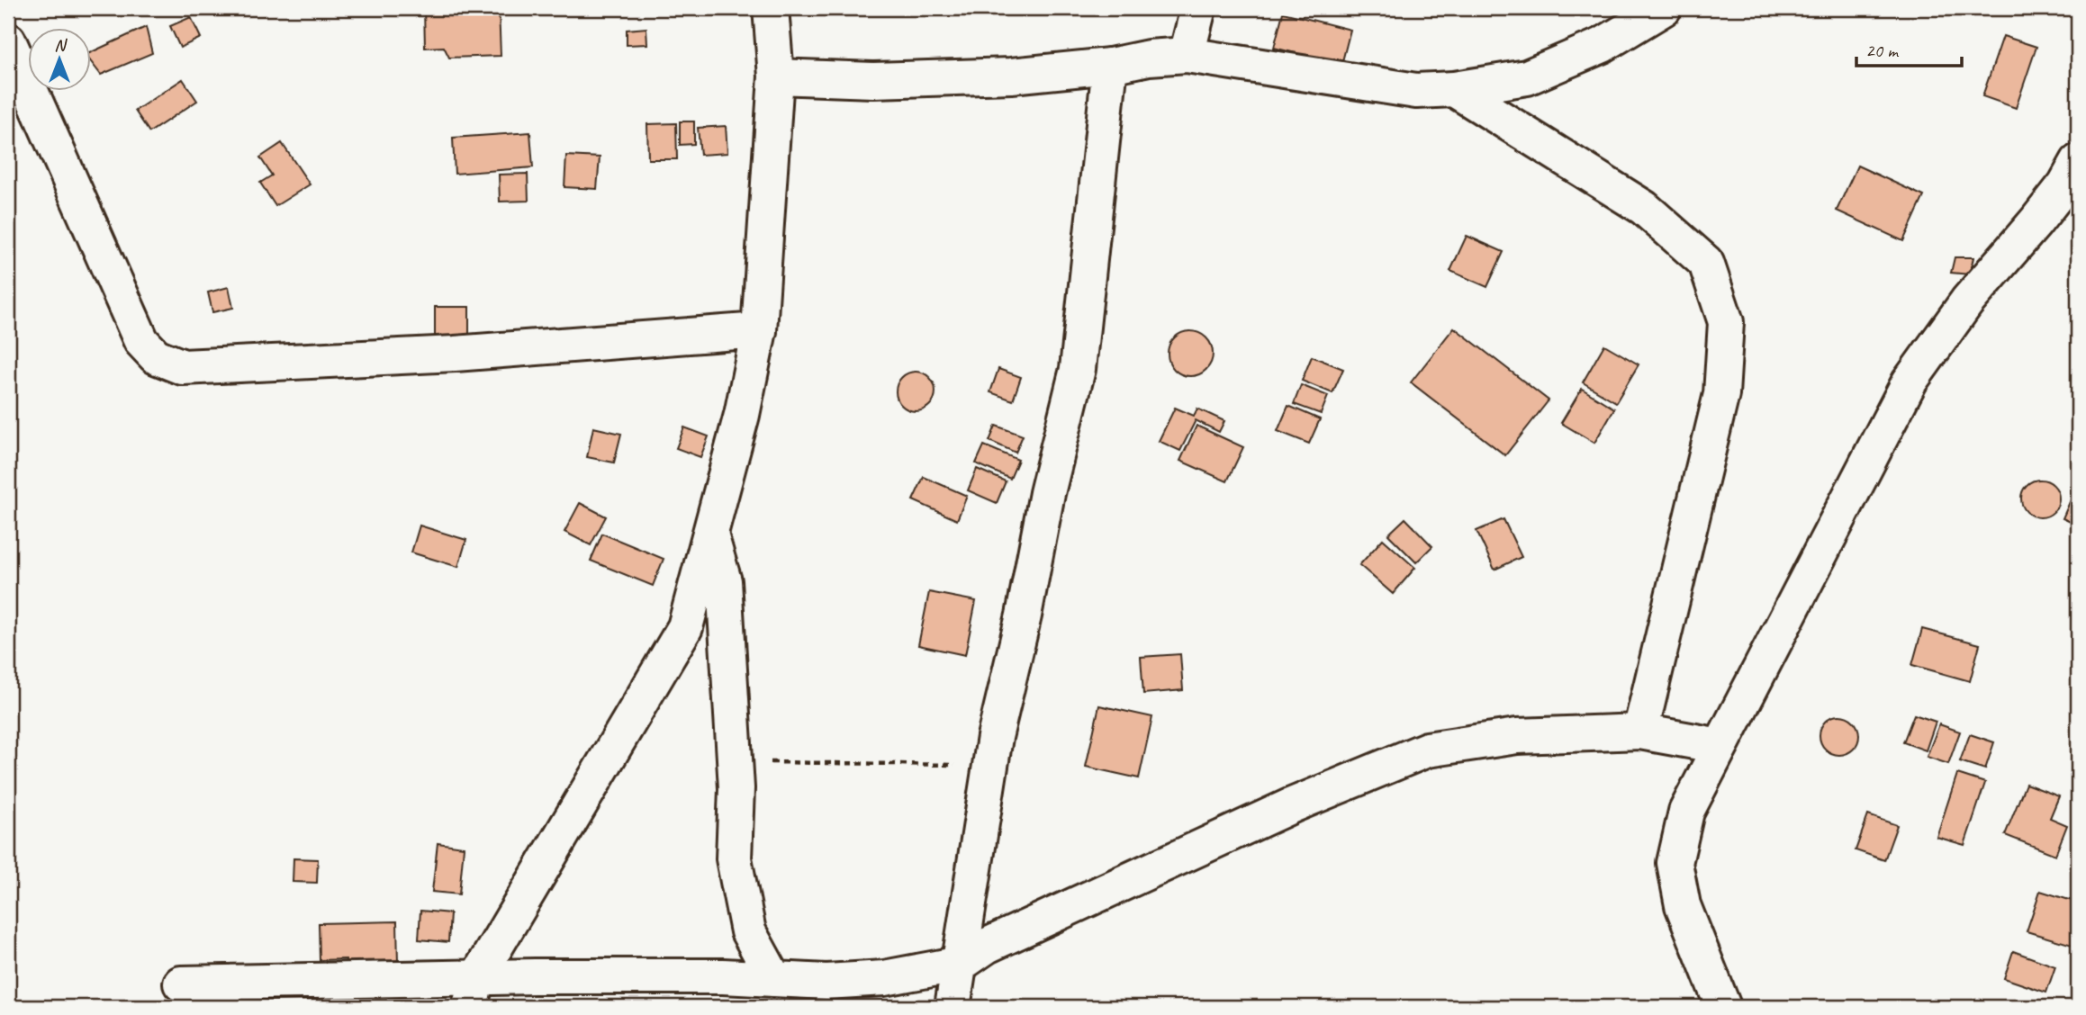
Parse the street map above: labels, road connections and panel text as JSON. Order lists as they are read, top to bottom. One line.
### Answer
{"scale_bar":"20 m","north":"top"}
